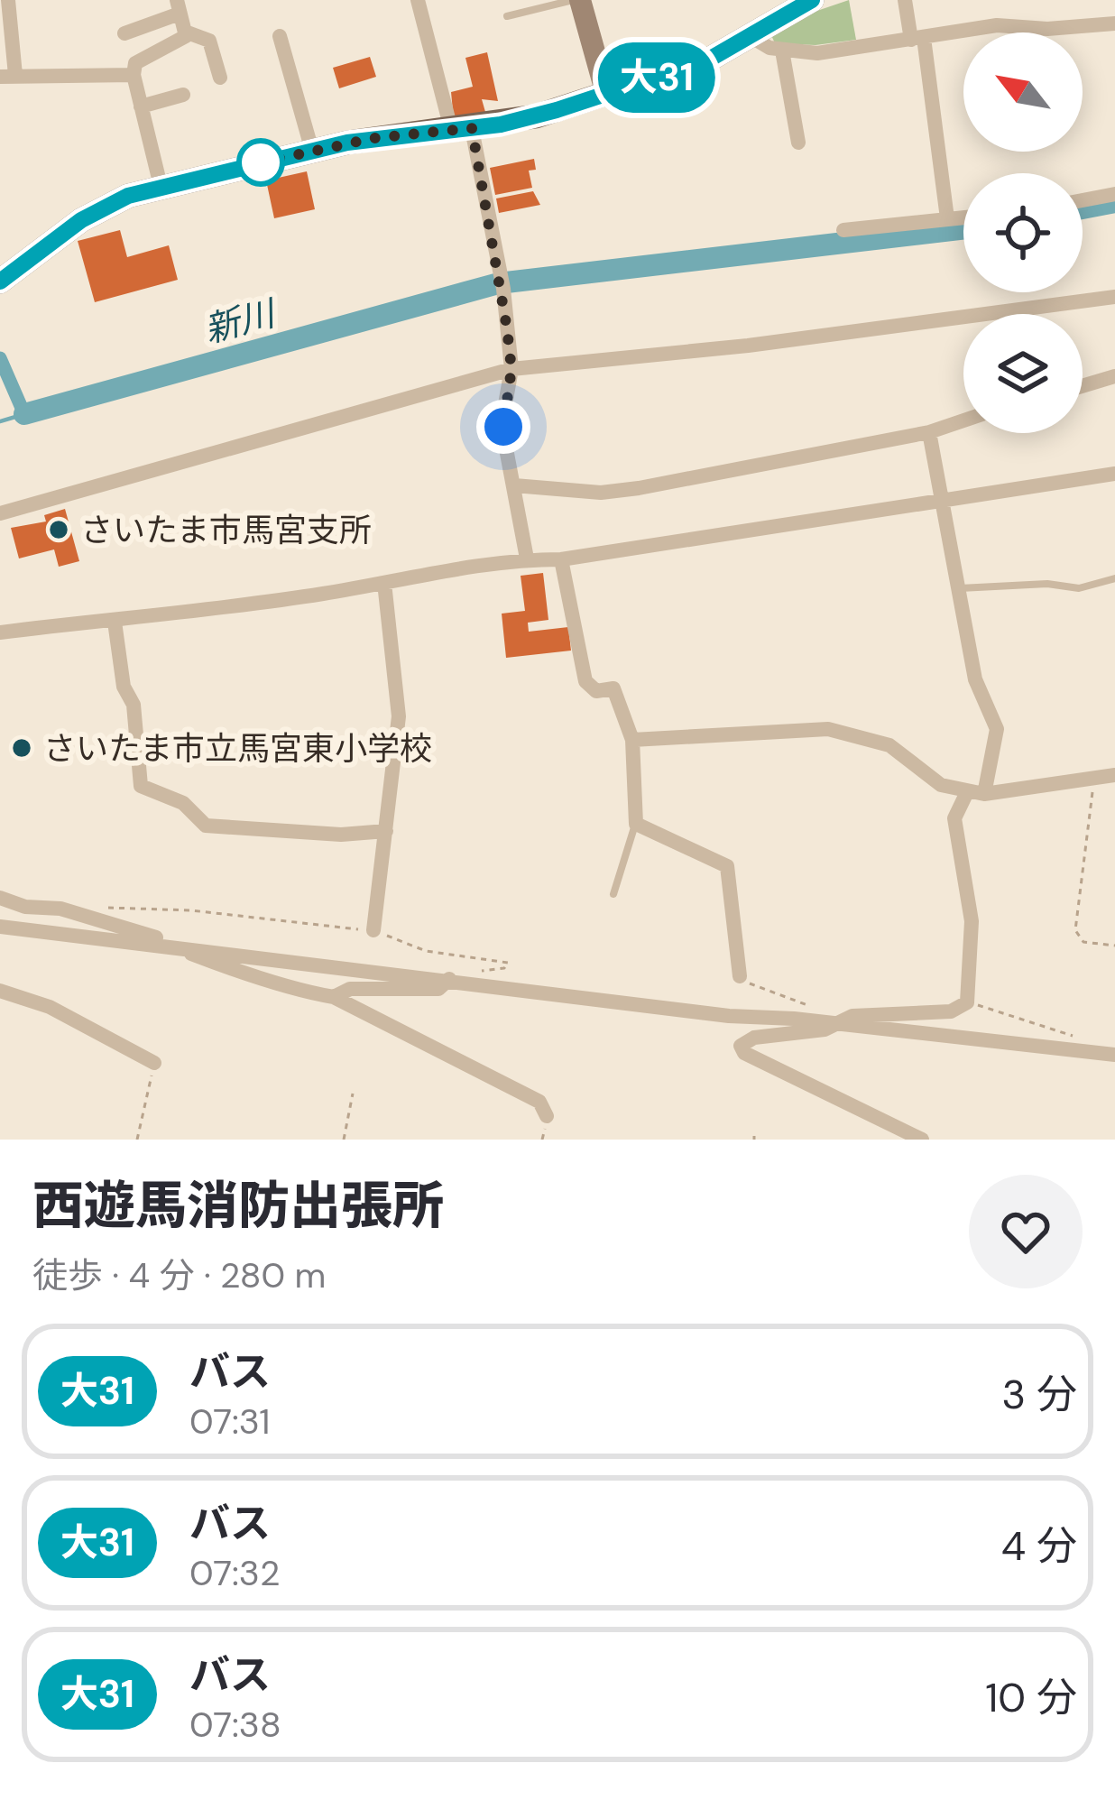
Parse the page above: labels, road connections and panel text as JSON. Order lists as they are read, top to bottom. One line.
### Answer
{"water":["新川"],"places":["さいたま市馬宮支所","さいたま市立馬宮東小学校"],"lines":["bus line 大31"],"north":"top left","page":{"on_map":"大31","heading":["西遊馬消防出張所","徒歩 · 4 分 · 280 m"],"list":[{"mark":"大31","name":"バス","note":"07:31","value":"3 分"},{"mark":"大31","name":"バス","note":"07:32","value":"4 分"},{"mark":"大31","name":"バス","note":"07:38","value":"10 分"}]}}
